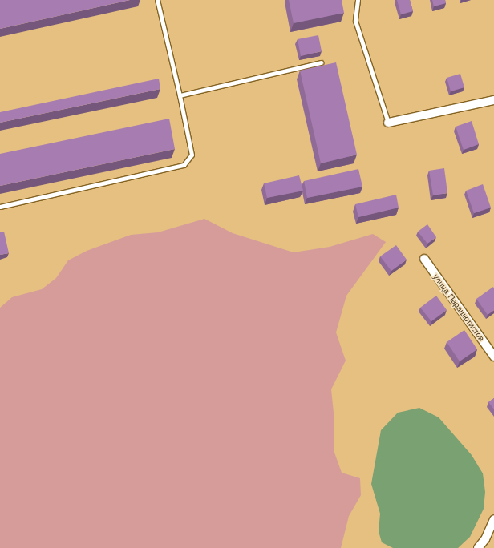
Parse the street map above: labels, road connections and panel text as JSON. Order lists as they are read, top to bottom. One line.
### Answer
{"streets":{"street":["улица Парашютистов"]}}
